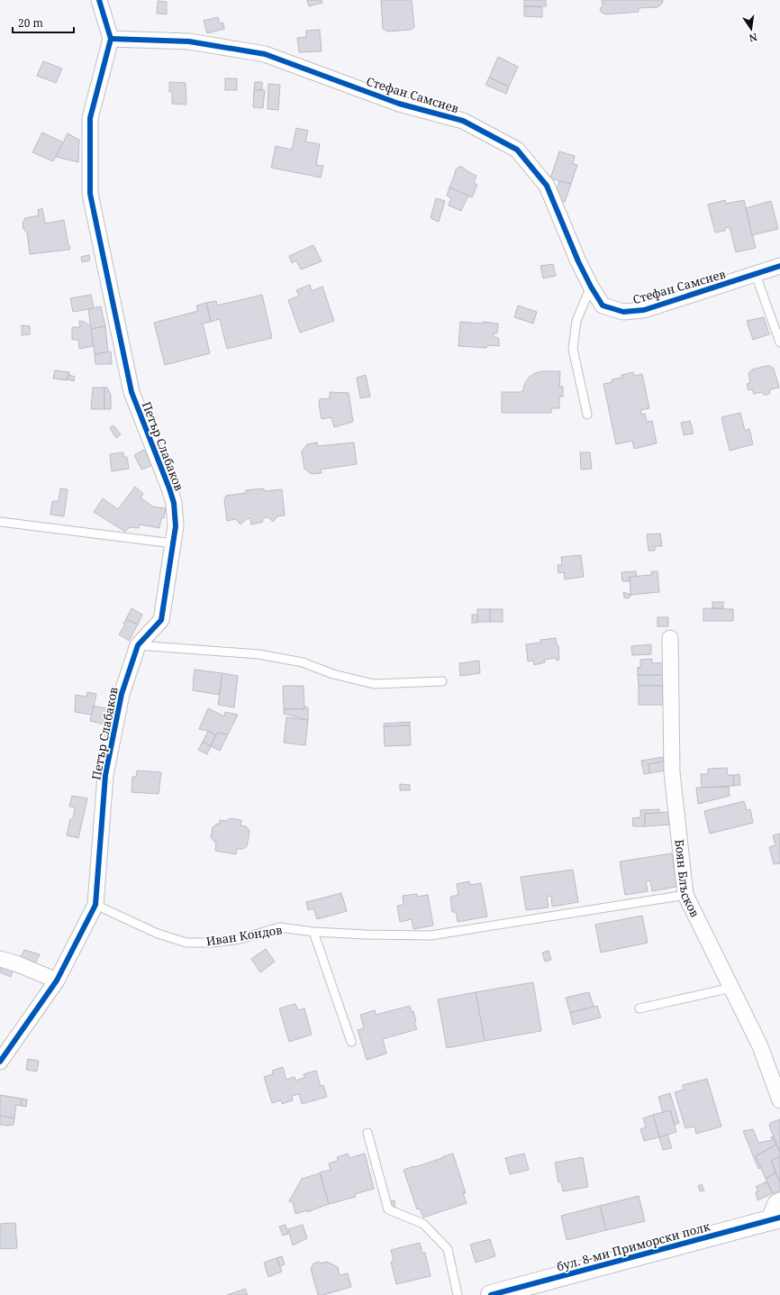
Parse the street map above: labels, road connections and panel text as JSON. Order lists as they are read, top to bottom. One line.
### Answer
{"streets":{"main road":["бул. 8-ми Приморски полк"],"street":["Стефан Самсиев","Петър Слабаков","Боян Блъсков"],"lane":["Иван Кондов"]},"crossings":[["Стефан Самсиев","Петър Слабаков"],["Петър Слабаков","Иван Кондов"],["Боян Блъсков","Иван Кондов"]],"scale_bar":"20 m","north":"bottom"}
